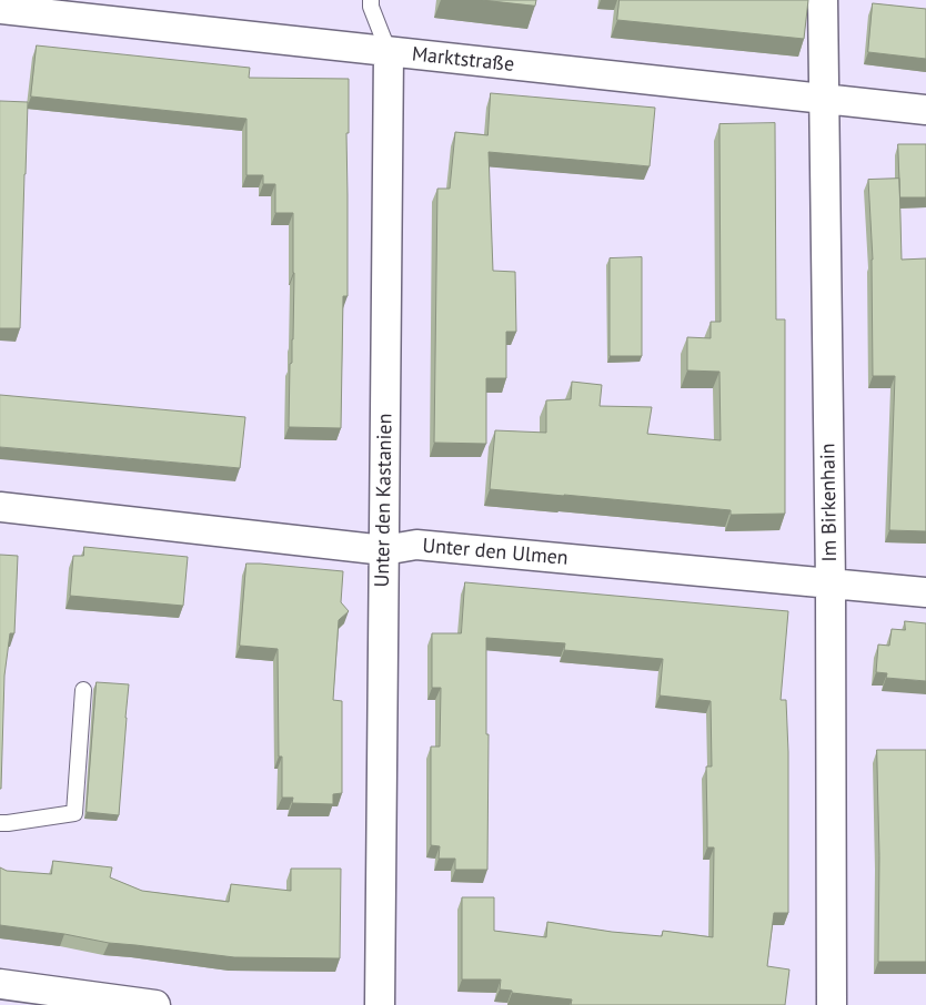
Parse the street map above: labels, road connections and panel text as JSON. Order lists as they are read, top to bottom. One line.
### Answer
{"streets":{"street":["Marktstraße","Unter den Kastanien","Im Birkenhain","Unter den Ulmen"]},"crossings":[["Marktstraße","Unter den Kastanien"],["Marktstraße","Im Birkenhain"],["Unter den Kastanien","Unter den Ulmen"],["Im Birkenhain","Unter den Ulmen"]]}
